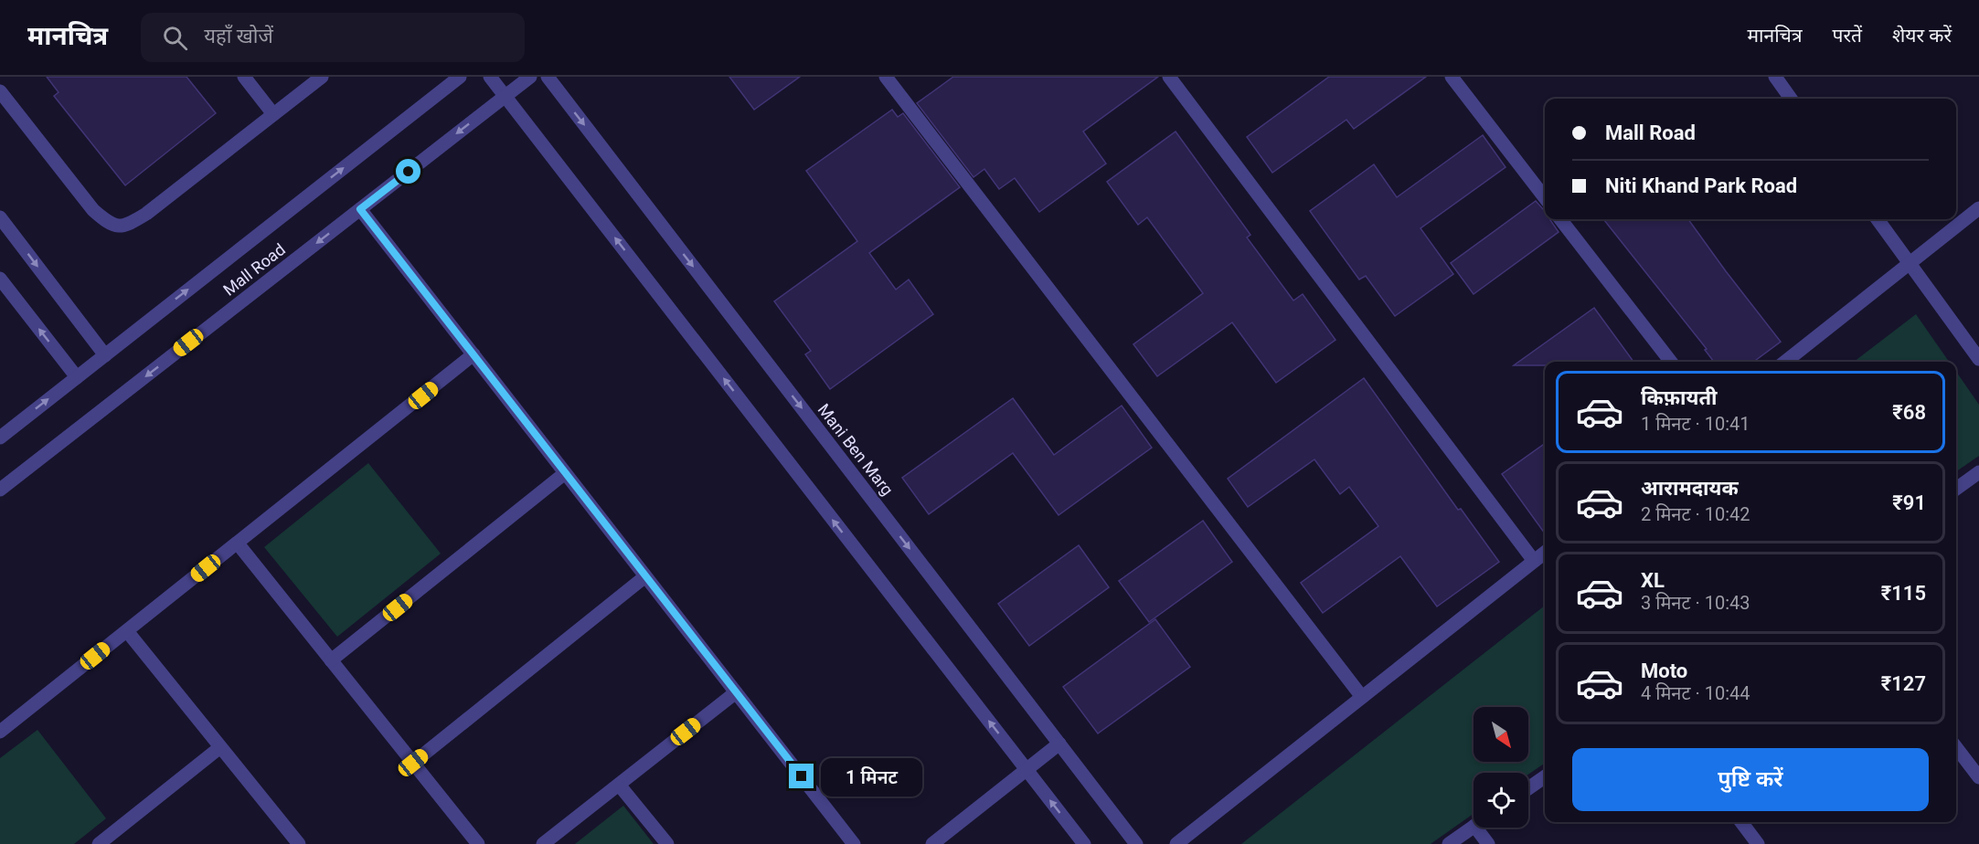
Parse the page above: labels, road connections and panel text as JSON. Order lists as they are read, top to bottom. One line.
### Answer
{"streets":{"street":["Mall Road","Mani Ben Marg"]},"north":"bottom right","page":{"header":"मानचित्र","search":"यहाँ खोजें","nav":["मानचित्र","परतें","शेयर करें"],"banner":["Mall Road","Niti Khand Park Road"],"list":[{"name":"किफ़ायती","note":"1 मिनट · 10:41","value":"₹68"},{"name":"आरामदायक","note":"2 मिनट · 10:42","value":"₹91"},{"name":"XL","note":"3 मिनट · 10:43","value":"₹115"},{"name":"Moto","note":"4 मिनट · 10:44","value":"₹127"}],"buttons":"पुष्टि करें","bubble":"1 मिनट"}}
